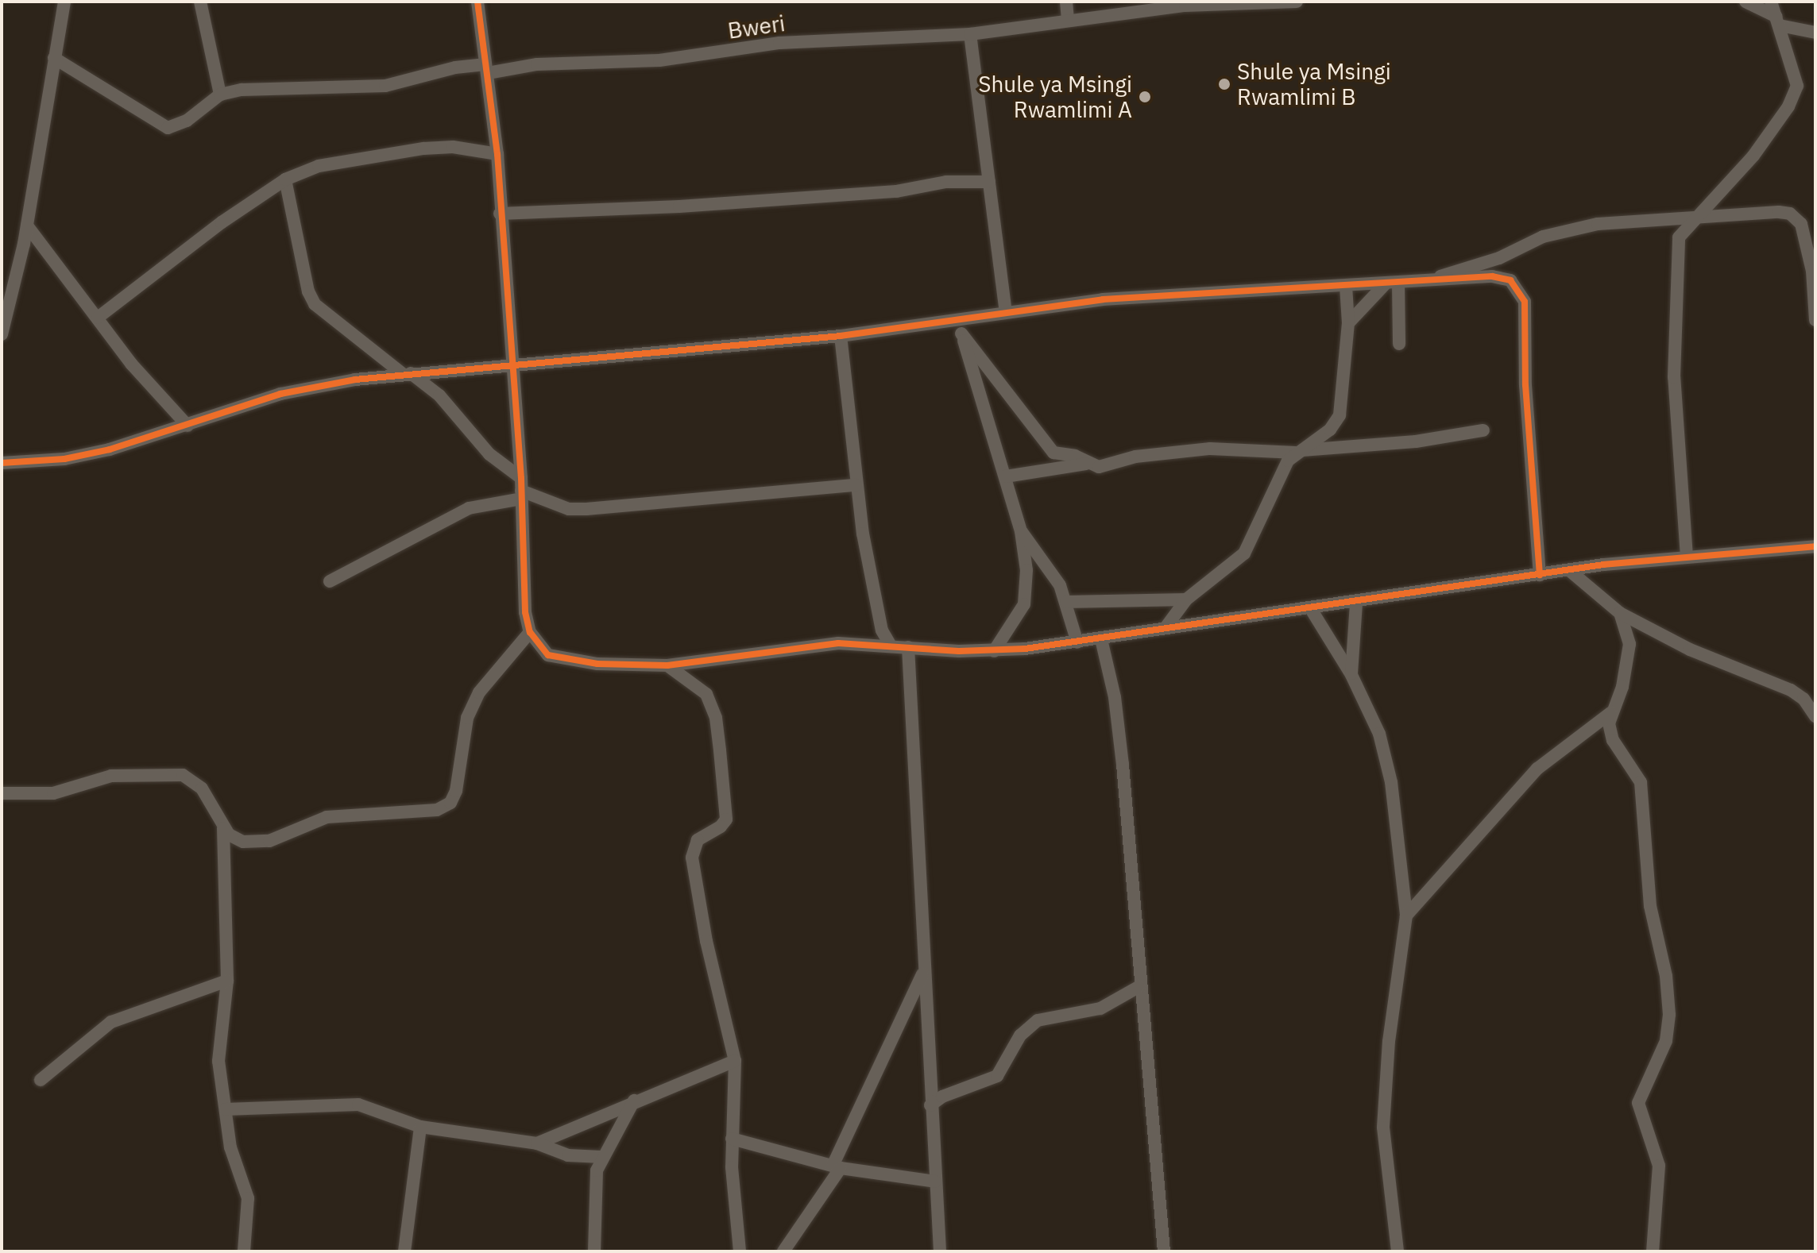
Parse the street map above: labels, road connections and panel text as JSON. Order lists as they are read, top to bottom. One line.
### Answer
{"streets":{"street":["Bweri"]},"places":["Shule ya Msingi Rwamlimi B","Shule ya Msingi Rwamlimi A"]}
